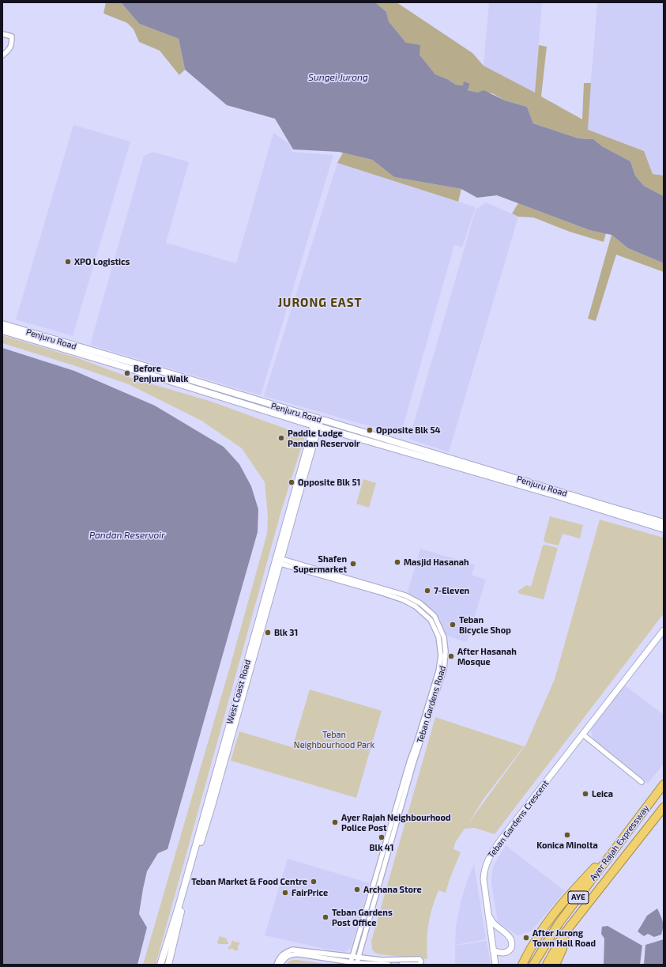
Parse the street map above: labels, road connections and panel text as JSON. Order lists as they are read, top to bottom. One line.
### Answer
{"streets":{"highway":["Ayer Rajah Expressway","AYE"],"main road":["Penjuru Road","West Coast Road"],"street":["Teban Gardens Road","Teban Gardens Crescent"]},"crossings":[["Penjuru Road","West Coast Road"],["West Coast Road","Teban Gardens Road"]],"districts":["JURONG EAST"],"water":["Sungei Jurong","Pandan Reservoir"],"parks":["Teban Neighbourhood Park"],"places":["XPO Logistics","Before Penjuru Walk","Opposite Blk 54","Paddle Lodge Pandan Reservoir","Opposite Blk 51","Masjid Hasanah","Shafen Supermarket","7-Eleven","Teban Bicycle Shop","Blk 31","After Hasanah Mosque","Leica","Ayer Rajah Neighbourhood Police Post","Konica Minolta","Blk 41","Teban Market & Food Centre","Archana Store","FairPrice","Teban Gardens Post Office","After Jurong Town Hall Road"]}
